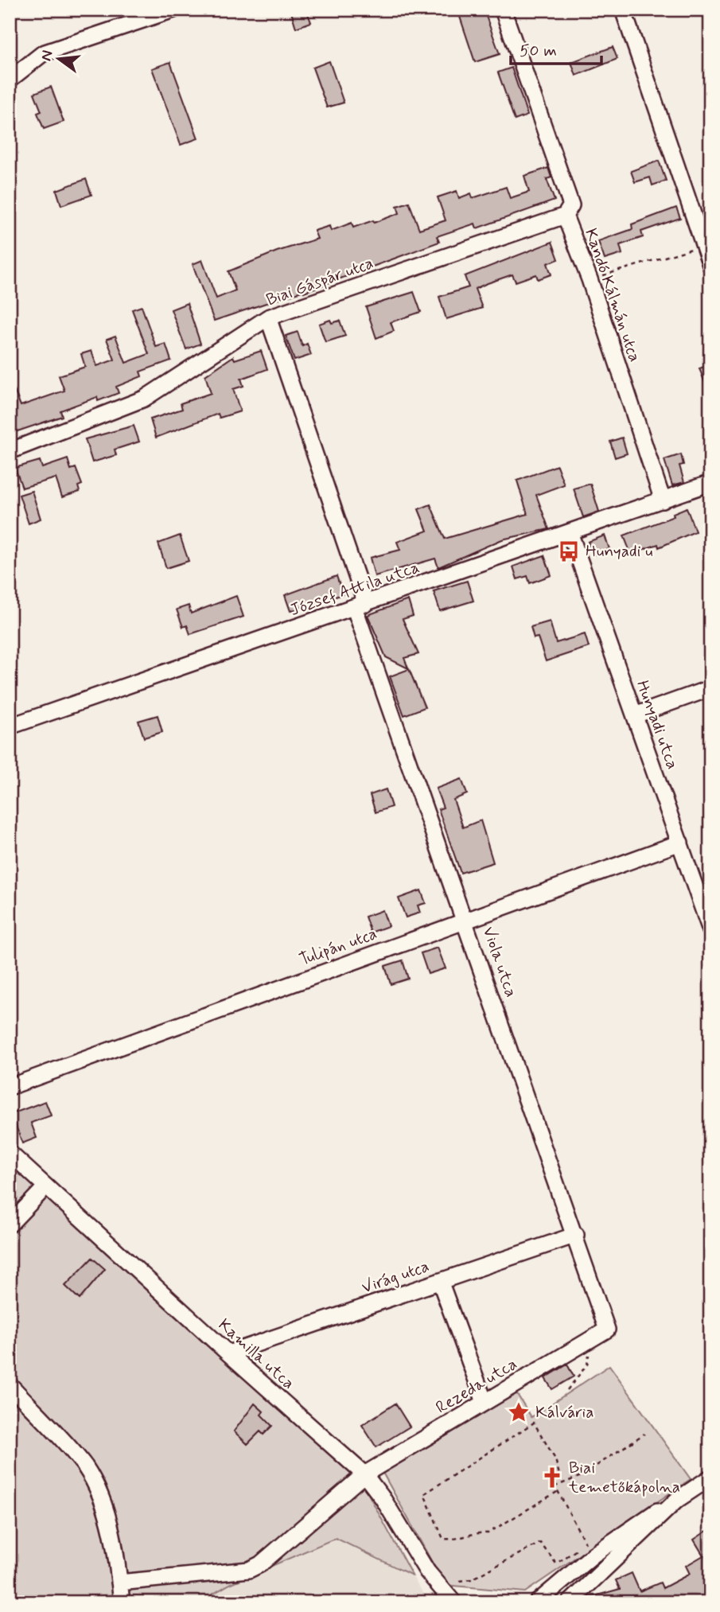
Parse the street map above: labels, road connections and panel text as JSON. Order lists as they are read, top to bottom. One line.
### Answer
{"streets":{"street":["Biai Gáspár utca","Kandó Kálmán utca","József Attila utca","Hunyadi utca","Tulipán utca","Viola utca","Virág utca","Kamilla utca","Rezeda utca"]},"crossings":[["Biai Gáspár utca","Kandó Kálmán utca"],["Biai Gáspár utca","Viola utca"],["Kandó Kálmán utca","József Attila utca"],["József Attila utca","Hunyadi utca"],["József Attila utca","Viola utca"],["Hunyadi utca","Tulipán utca"],["Tulipán utca","Viola utca"],["Viola utca","Virág utca"],["Viola utca","Rezeda utca"],["Virág utca","Kamilla utca"],["Kamilla utca","Rezeda utca"]],"places":{"bus stop":["Hunyadi u"],"place":["Kálvária"],"church":["Biai temetőkápolna"]},"scale_bar":"50 m","north":"left"}
